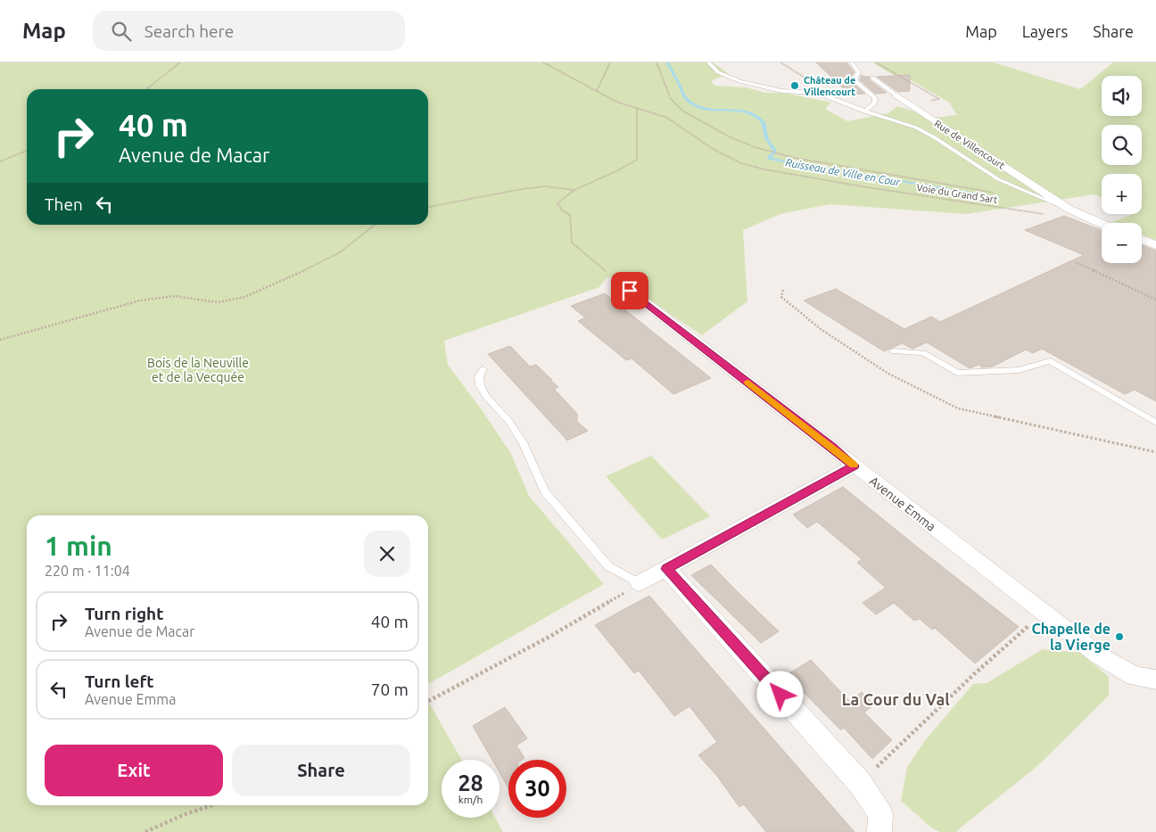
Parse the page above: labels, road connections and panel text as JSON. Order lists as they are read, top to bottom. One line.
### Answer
{"streets":{"street":["Rue de Villencourt","Avenue Emma"],"path":["Voie du Grand Sart"]},"crossings":[["Rue de Villencourt","Voie du Grand Sart"]],"districts":["La Cour du Val"],"water":["Ruisseau de Ville en Cour"],"parks":["Bois de la Neuville et de la Vecquée"],"places":["Château de Villencourt","Chapelle de la Vierge"],"page":{"header":"Map","search":"Search here","nav":["Map","Layers","Share"],"map_buttons":["+","−"],"turn":["40 m","Avenue de Macar"],"then":"Then","heading":["1 min","220 m · 11:04"],"list":[{"name":"Turn right","note":"Avenue de Macar","value":"40 m"},{"name":"Turn left","note":"Avenue Emma","value":"70 m"}],"buttons":["Exit","Share"],"speed":"28 km/h","limit":"30"}}
